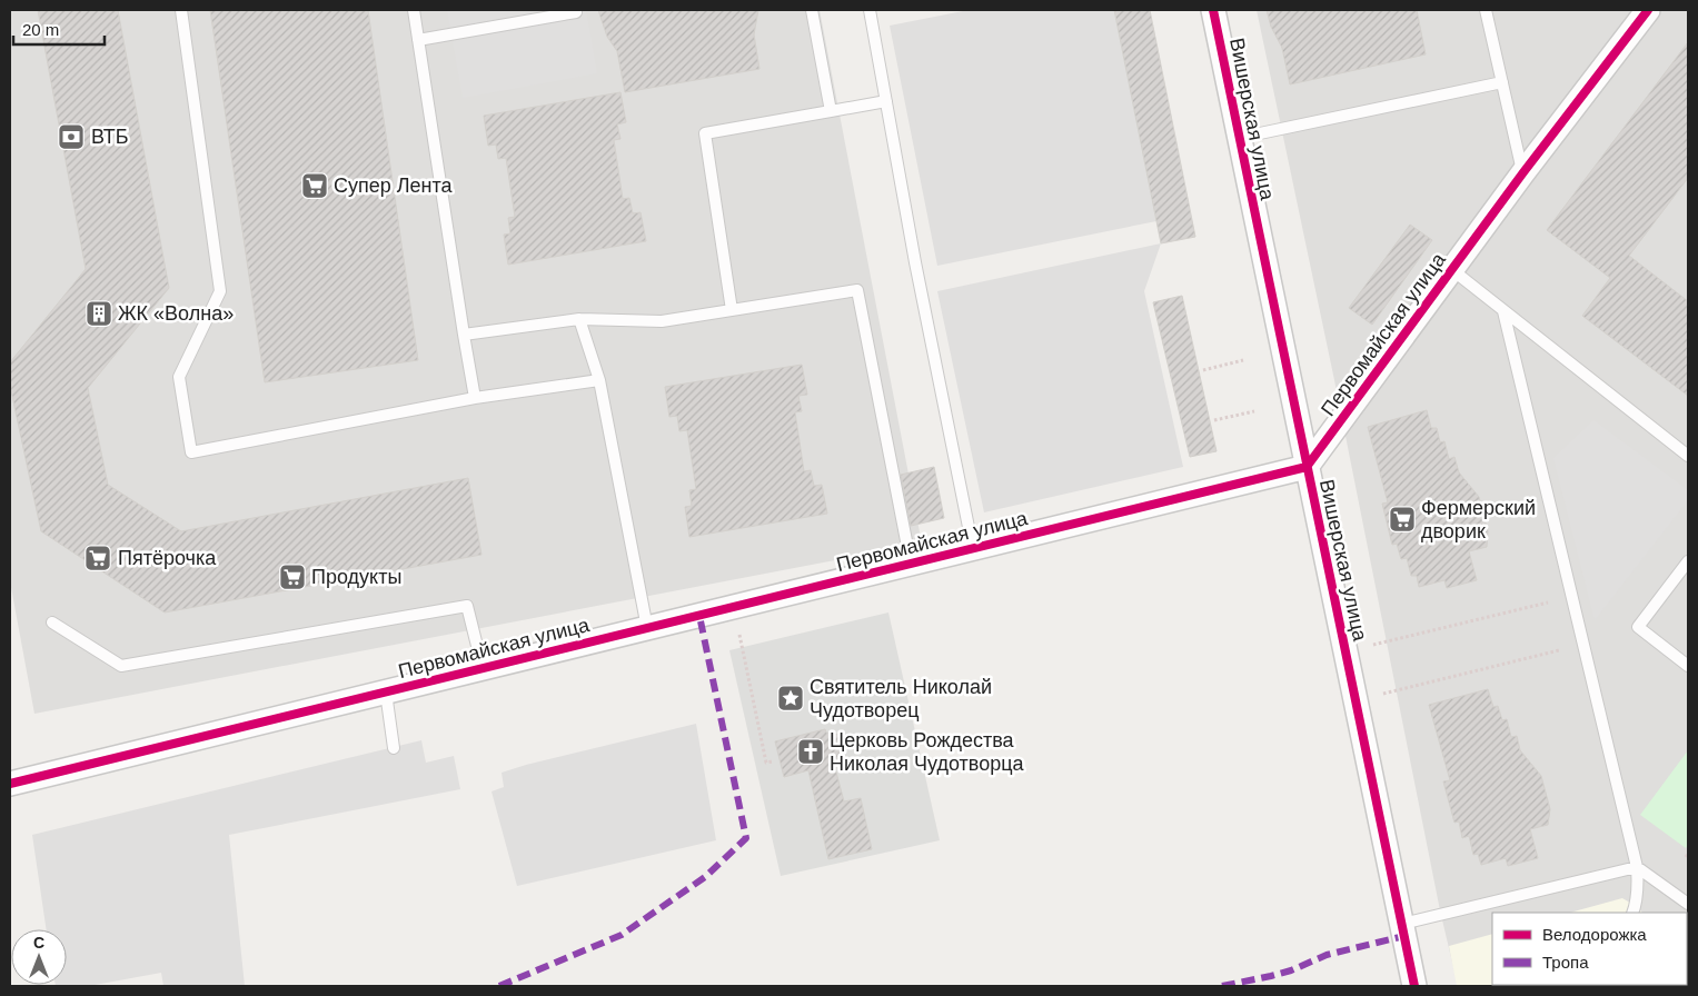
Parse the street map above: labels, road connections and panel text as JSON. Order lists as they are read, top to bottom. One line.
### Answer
{"streets":{"street":["Вишерская улица","Первомайская улица"]},"crossings":[["Вишерская улица","Первомайская улица"]],"places":{"bank":["ВТБ"],"supermarket":["Супер Лента","Фермерский дворик","Пятёрочка","Продукты"],"building":["ЖК «Волна»"],"place":["Святитель Николай Чудотворец"],"church":["Церковь Рождества Николая Чудотворца"]},"legend":["Велодорожка","Тропа"],"scale_bar":"20 m","north":"top"}
